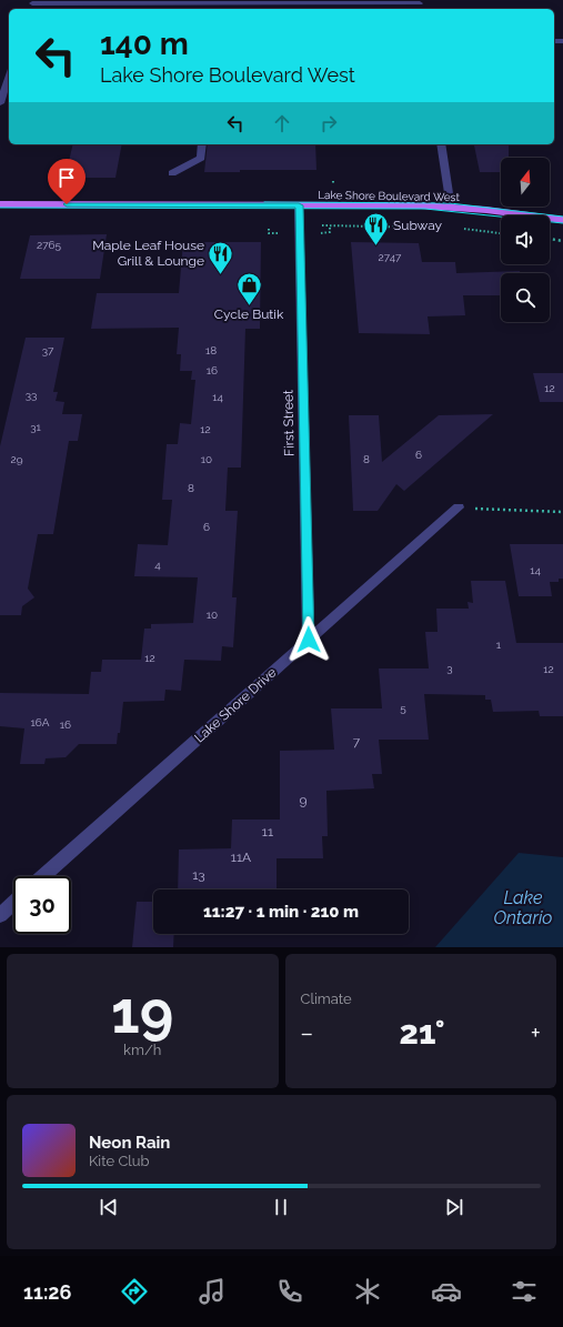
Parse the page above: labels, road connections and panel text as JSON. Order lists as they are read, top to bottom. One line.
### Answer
{"streets":{"main road":["Lake Shore Boulevard West"],"street":["First Street","Lake Shore Drive"]},"crossings":[["Lake Shore Boulevard West","First Street"],["First Street","Lake Shore Drive"]],"water":["Lake Ontario"],"places":{"restaurant":["Subway","Maple Leaf House Grill & Lounge"],"shop":["Cycle Butik"]},"house_numbers":["2765","2747","37","18","16","12","33","14","31","12","6","29","10","8","8","6","4","14","10","1","12","3","12","5","16A","16","7","9","11","11A","13"],"north":"top","page":{"turn":["140 m","Lake Shore Boulevard West"],"limit":"30","trip":"11:27 · 1 min · 210 m","tile":[["19","km/h"],"Climate"],"heat":["−","21°","+"],"song":["Neon Rain","Kite Club"],"tabs":"11:26"}}
